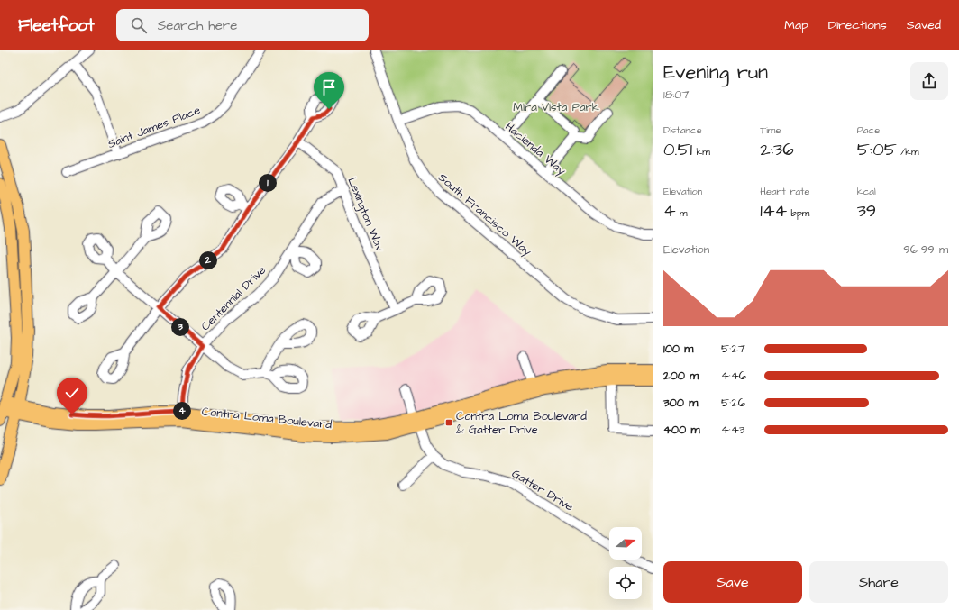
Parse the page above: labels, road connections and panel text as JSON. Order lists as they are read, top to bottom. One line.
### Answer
{"streets":{"main road":["Contra Loma Boulevard"],"street":["Saint James Place","Hacienda Way","Lexington Way","South Francisco Way","Centennial Drive","Gatter Drive"]},"crossings":[["Hacienda Way","South Francisco Way"],["Lexington Way","Centennial Drive"],["Centennial Drive","Contra Loma Boulevard"],["Contra Loma Boulevard","Gatter Drive"]],"parks":["Mira Vista Park"],"places":{"transit":["Contra Loma Boulevard & Gatter Drive"]},"north":"right","page":{"header":"Fleetfoot","search":"Search here","nav":["Map","Directions","Saved"],"heading":["Evening run","18:07"],"stats":[["Distance","0.51 km"],["Time","2:36"],["Pace","5:05 /km"],["Elevation","4 m"],["Heart rate","144 bpm"],["kcal","39"]],"pins":["1","2","3","4"],"chart":["Elevation","96–99 m"],"list":[{"name":"100 m","note":"5:27"},{"name":"200 m","note":"4:46"},{"name":"300 m","note":"5:26"},{"name":"400 m","note":"4:43"}],"buttons":["Save","Share"]}}
